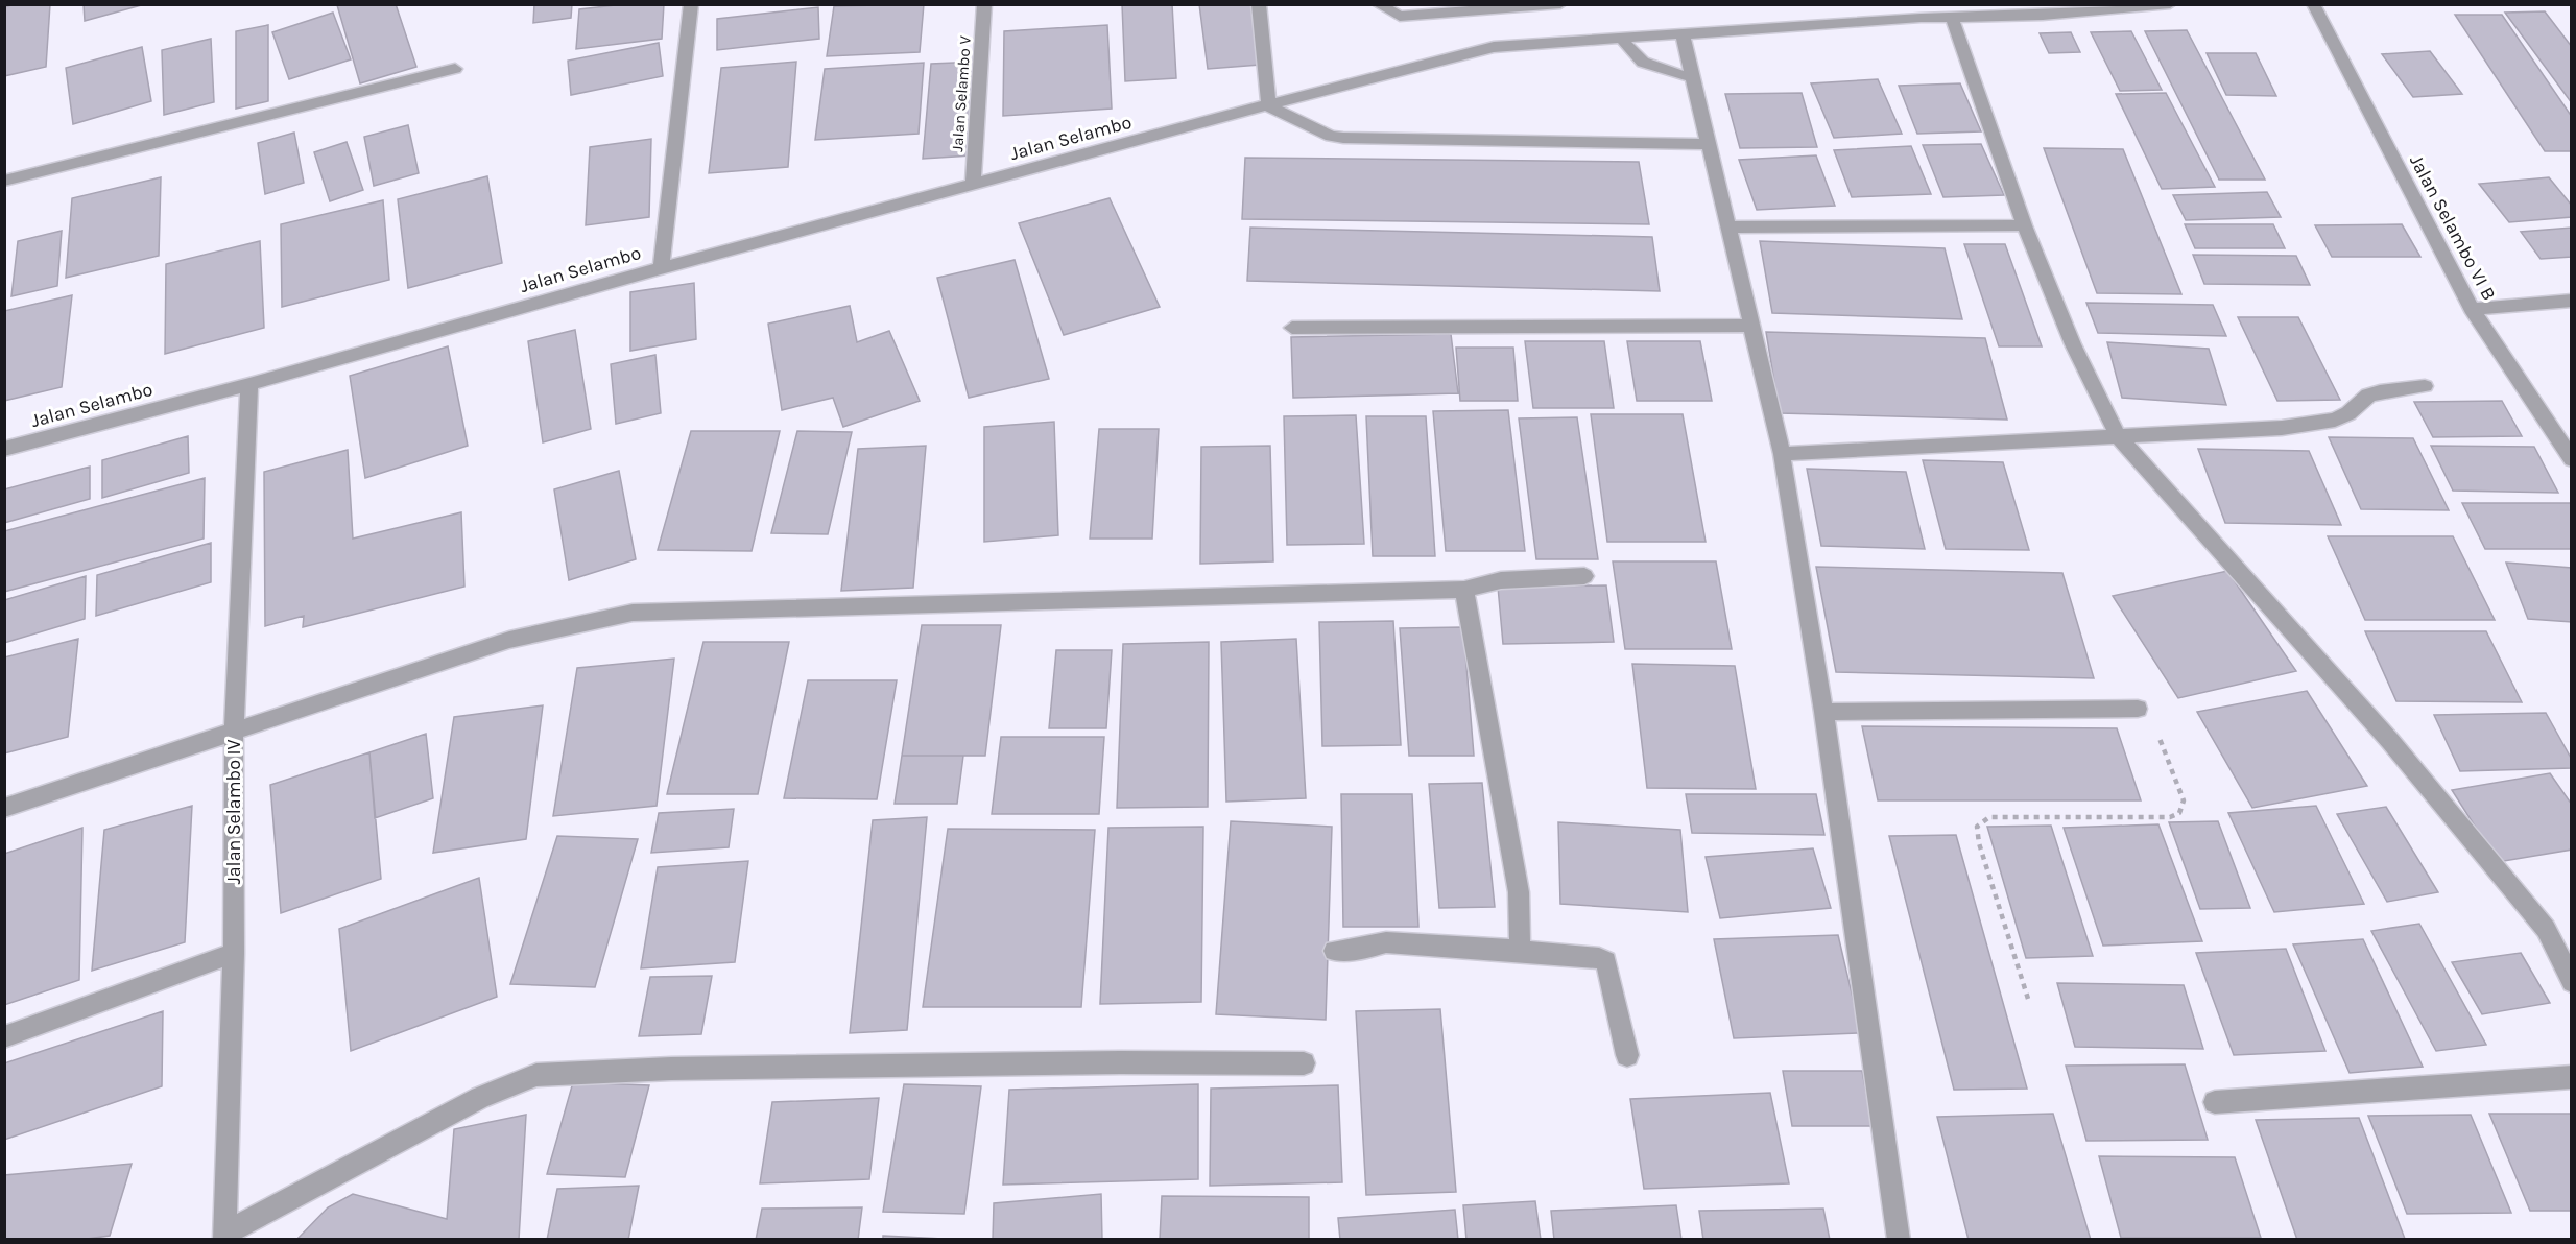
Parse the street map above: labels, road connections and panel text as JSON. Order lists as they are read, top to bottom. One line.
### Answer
{"streets":{"street":["Jalan Selambo V","Jalan Selambo","Jalan Selambo VI B","Jalan Selambo IV"]},"crossings":[["Jalan Selambo V","Jalan Selambo"],["Jalan Selambo","Jalan Selambo IV"]]}
